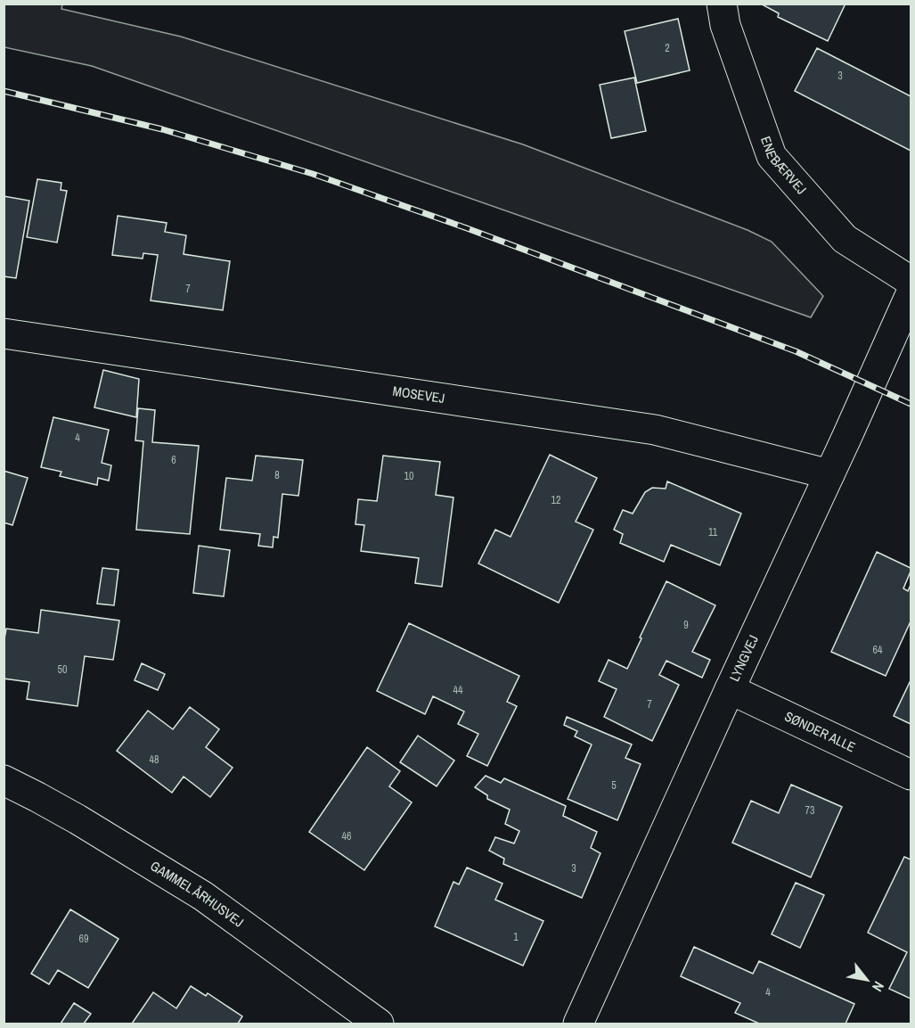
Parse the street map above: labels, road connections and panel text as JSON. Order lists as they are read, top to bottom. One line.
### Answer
{"streets":{"street":["ENEBÆRVEJ","MOSEVEJ","LYNGVEJ","SØNDER ALLE","GAMMEL ÅRHUSVEJ"]},"crossings":[["MOSEVEJ","LYNGVEJ"],["LYNGVEJ","SØNDER ALLE"]],"house_numbers":["2","3","7","4","6","8","10","12","11","9","64","50","44","7","48","5","73","46","3","1","69","4"],"north":"bottom right"}
